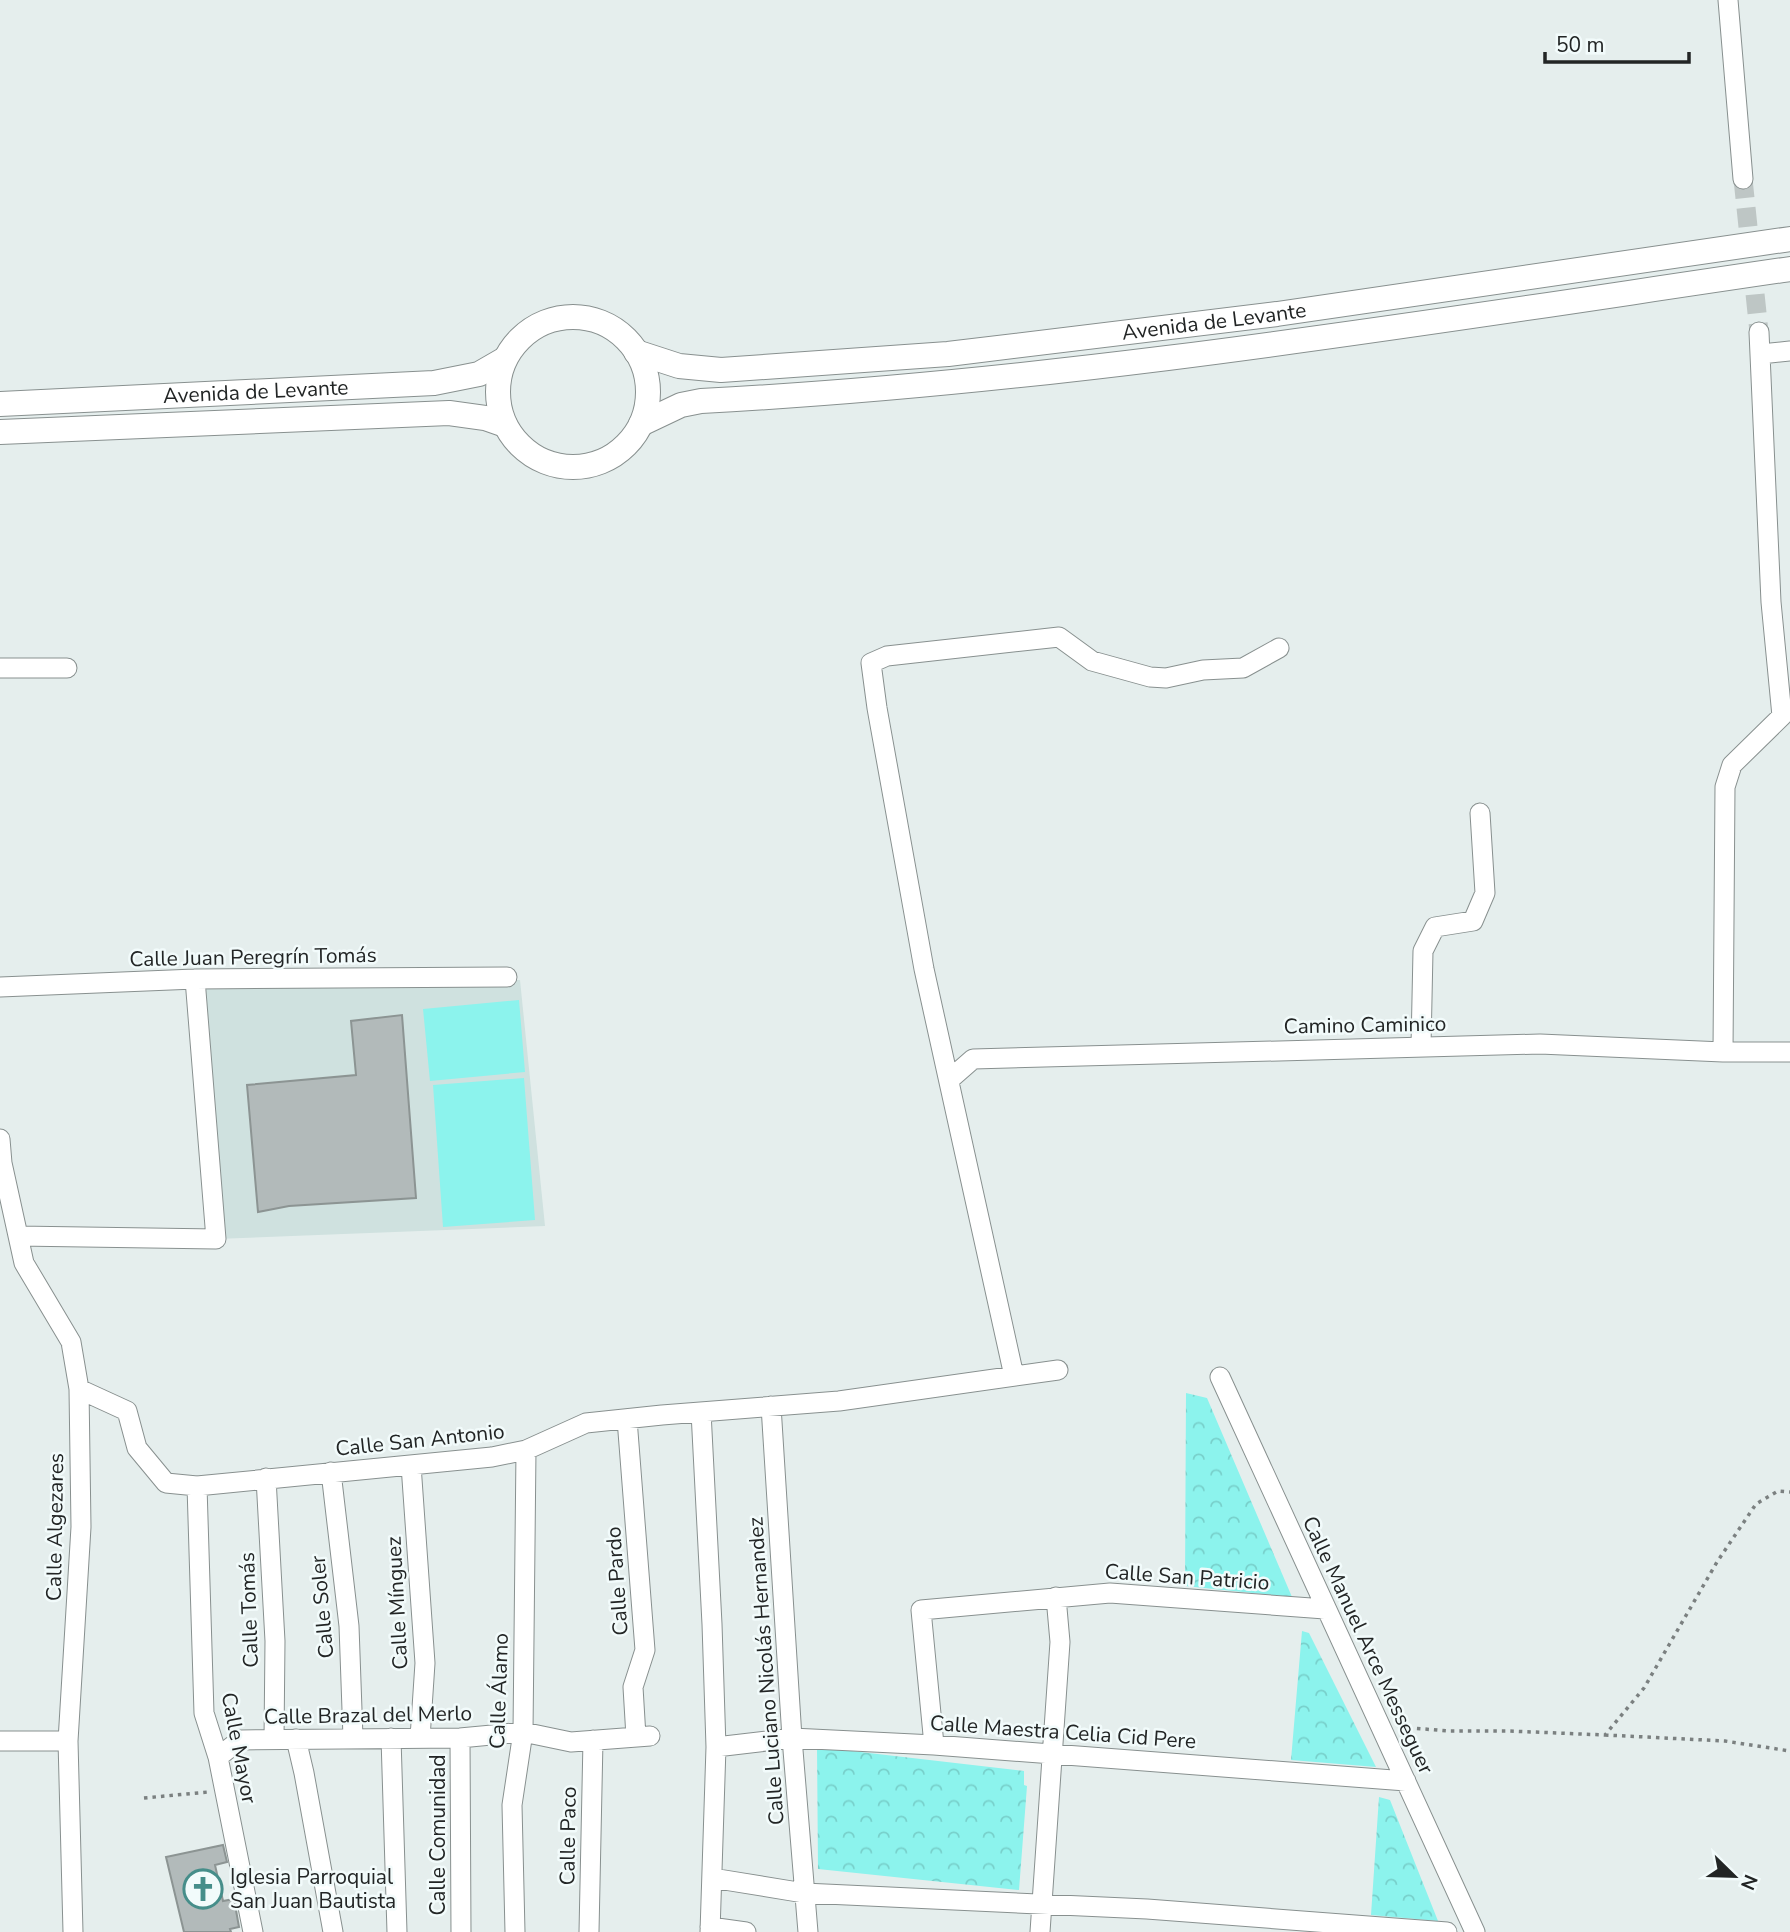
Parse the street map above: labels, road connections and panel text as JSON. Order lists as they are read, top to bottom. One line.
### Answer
{"streets":{"main road":["Avenida de Levante"],"street":["Calle Juan Peregrín Tomás","Camino Caminico","Calle San Antonio","Calle Algezares","Calle San Patricio","Calle Pardo","Calle Mínguez","Calle Soler","Calle Tomás","Calle Manuel Arce Messeguer","Calle Luciano Nicolás Hernandez","Calle Álamo","Calle Brazal del Merlo","Calle Maestra Celia Cid Pere","Calle Mayor","Calle Comunidad","Calle Paco"]},"crossings":[["Calle San Antonio","Calle Algezares"],["Calle San Antonio","Calle Pardo"],["Calle San Antonio","Calle Mínguez"],["Calle San Antonio","Calle Soler"],["Calle San Antonio","Calle Tomás"],["Calle San Antonio","Calle Luciano Nicolás Hernandez"],["Calle San Antonio","Calle Álamo"],["Calle San Antonio","Calle Mayor"],["Calle San Patricio","Calle Manuel Arce Messeguer"],["Calle San Patricio","Calle Maestra Celia Cid Pere"],["Calle Pardo","Calle Brazal del Merlo"],["Calle Mínguez","Calle Brazal del Merlo"],["Calle Soler","Calle Brazal del Merlo"],["Calle Tomás","Calle Brazal del Merlo"],["Calle Manuel Arce Messeguer","Calle Maestra Celia Cid Pere"],["Calle Luciano Nicolás Hernandez","Calle Maestra Celia Cid Pere"],["Calle Álamo","Calle Brazal del Merlo"],["Calle Brazal del Merlo","Calle Mayor"],["Calle Brazal del Merlo","Calle Comunidad"],["Calle Brazal del Merlo","Calle Paco"]],"places":{"church":["Iglesia Parroquial San Juan Bautista"]},"scale_bar":"50 m","north":"bottom right"}
